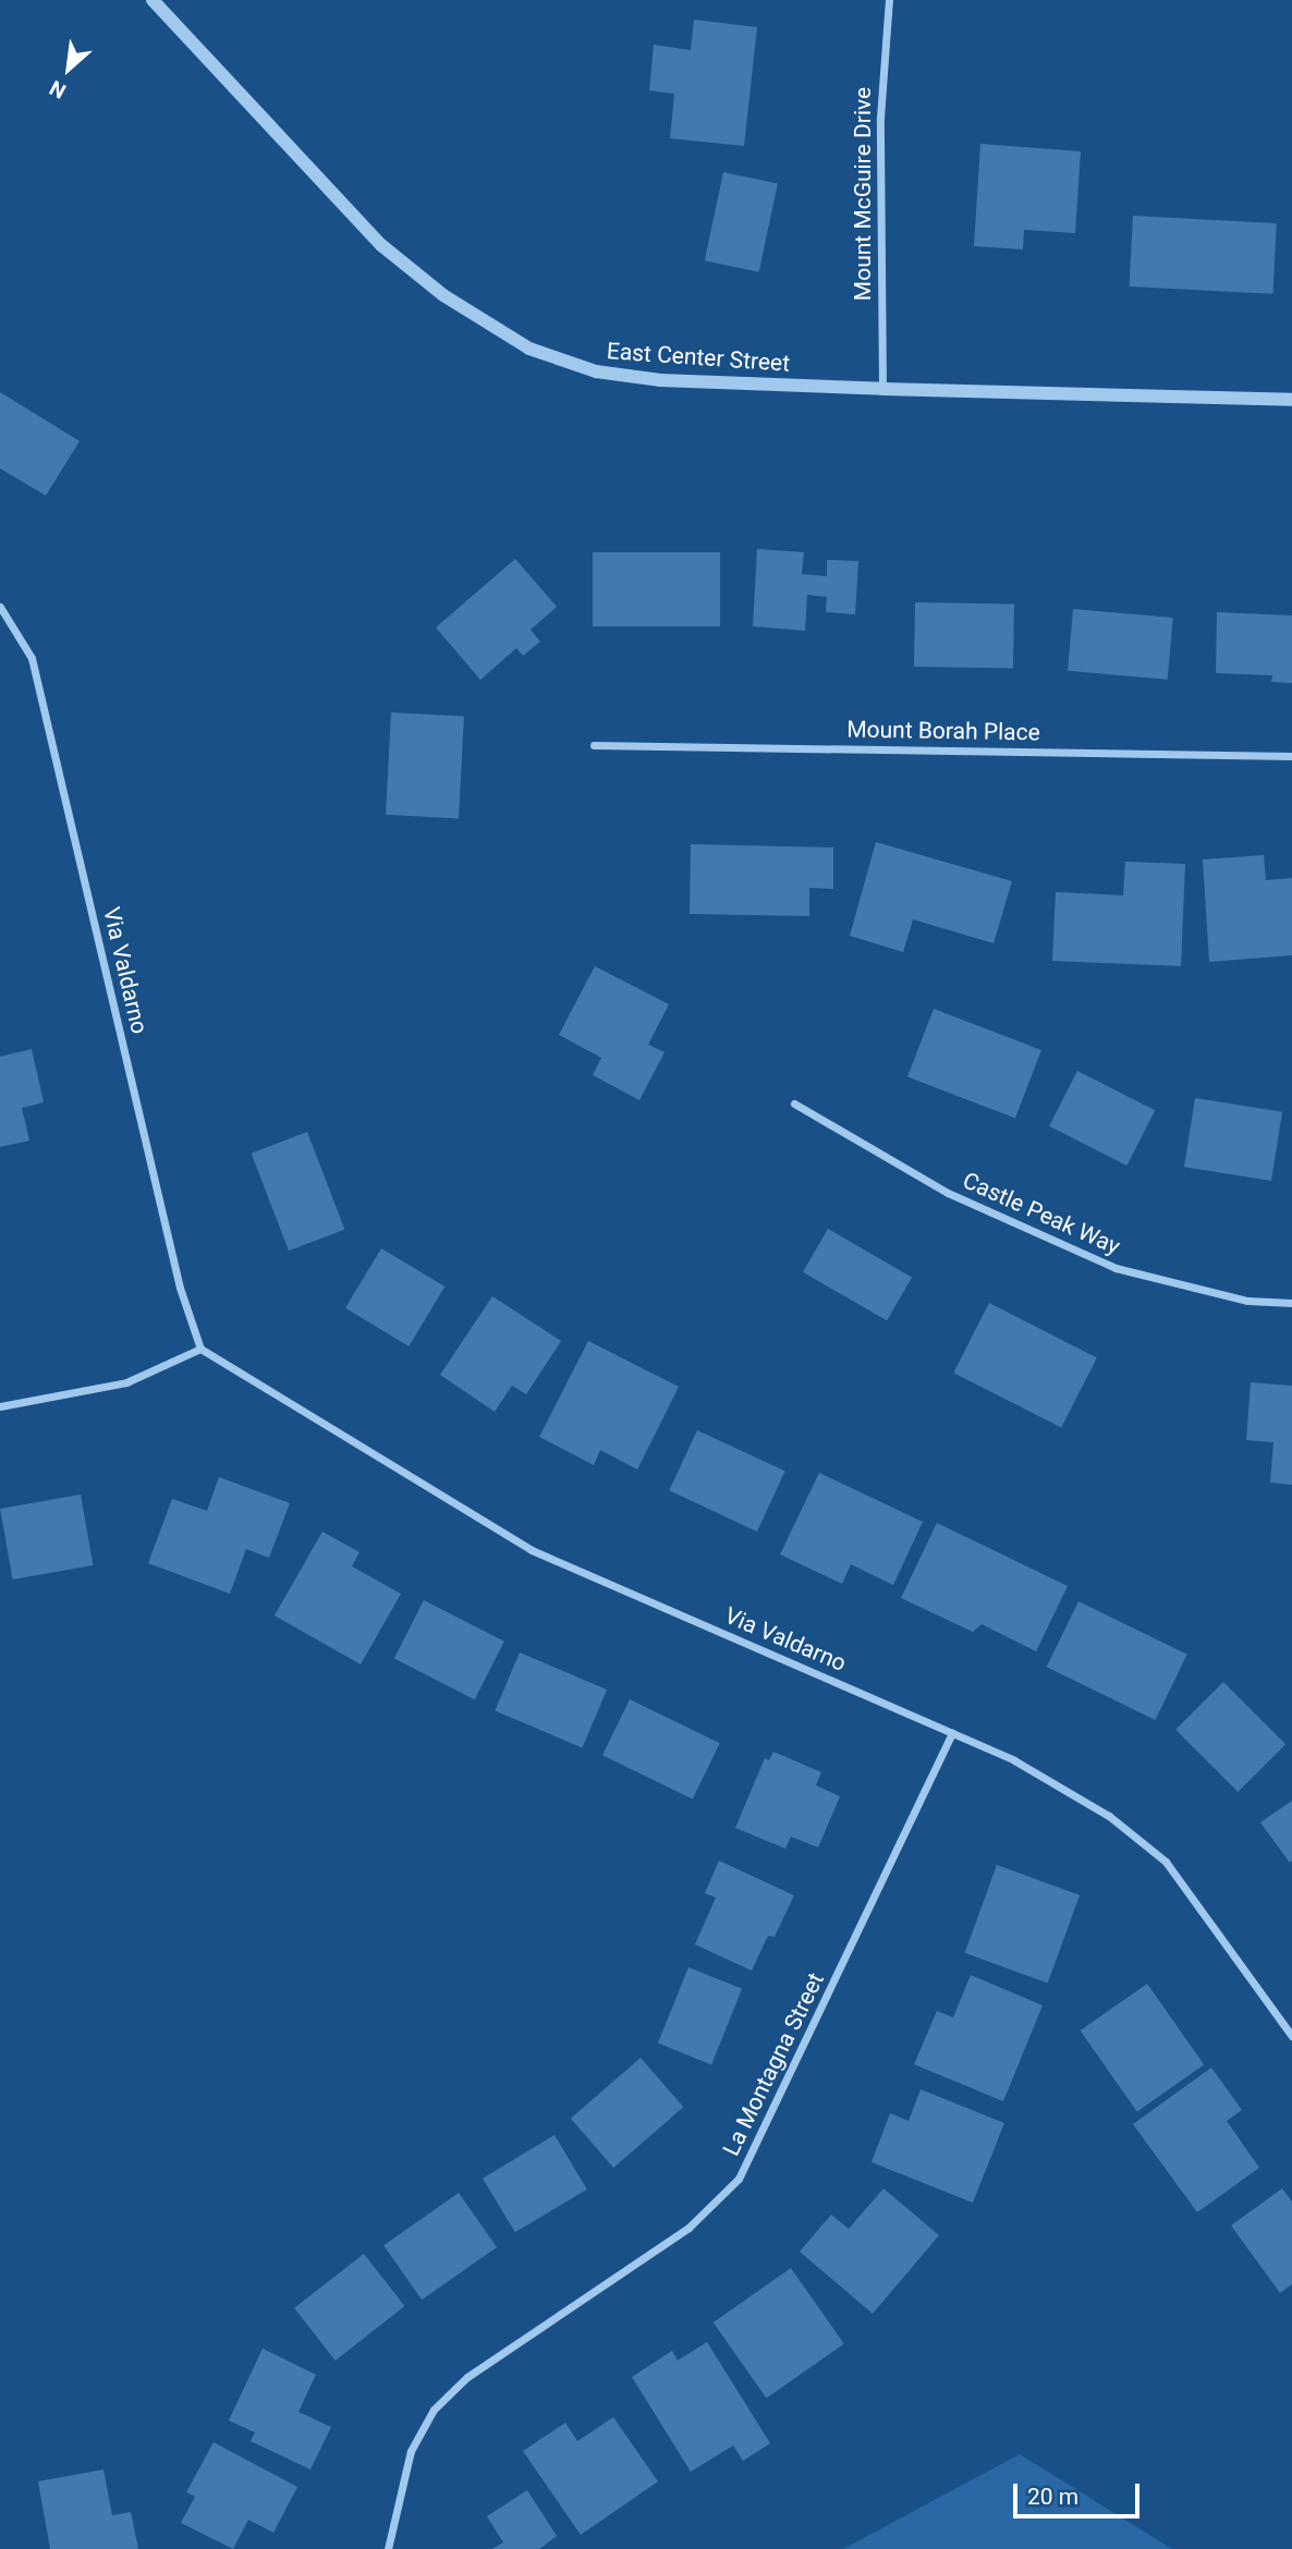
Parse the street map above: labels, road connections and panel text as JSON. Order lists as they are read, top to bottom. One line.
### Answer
{"streets":{"street":["Mount McGuire Drive","East Center Street","Mount Borah Place","Via Valdarno","Castle Peak Way","La Montagna Street"]},"crossings":[["Mount McGuire Drive","East Center Street"],["Via Valdarno","La Montagna Street"]],"scale_bar":"20 m","north":"bottom left"}
